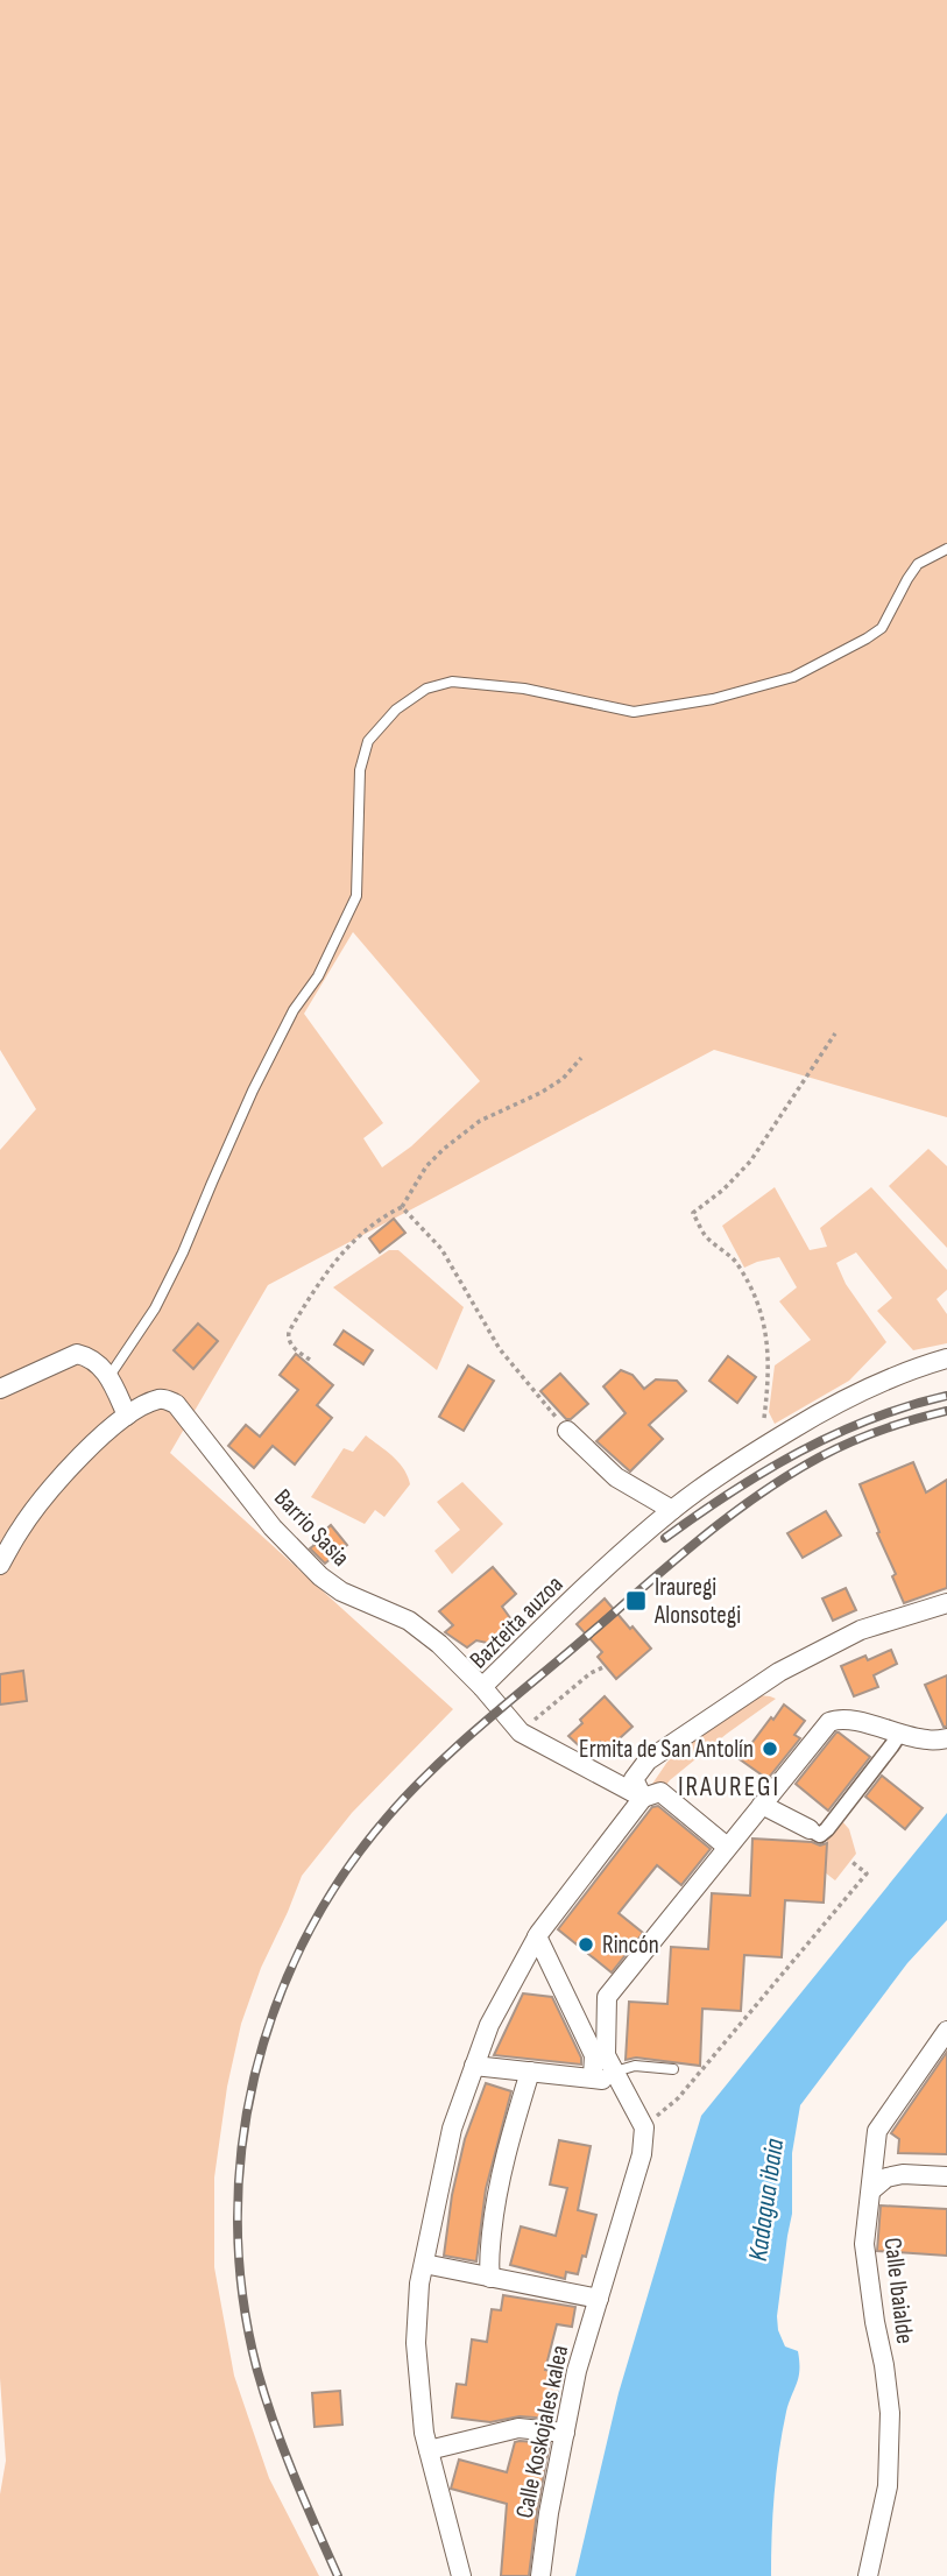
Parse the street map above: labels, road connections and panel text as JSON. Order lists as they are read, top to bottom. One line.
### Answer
{"streets":{"street":["Barrio Sasia","Bazteita auzoa","Calle Ibaialde","Calle Koskojales kalea"]},"crossings":[["Barrio Sasia","Bazteita auzoa"]],"districts":["IRAUREGI"],"water":["Kadagua ibaia"],"places":{"transit":["Irauregi Alonsotegi"],"other":["Ermita de San Antolín","Rincón"]}}
